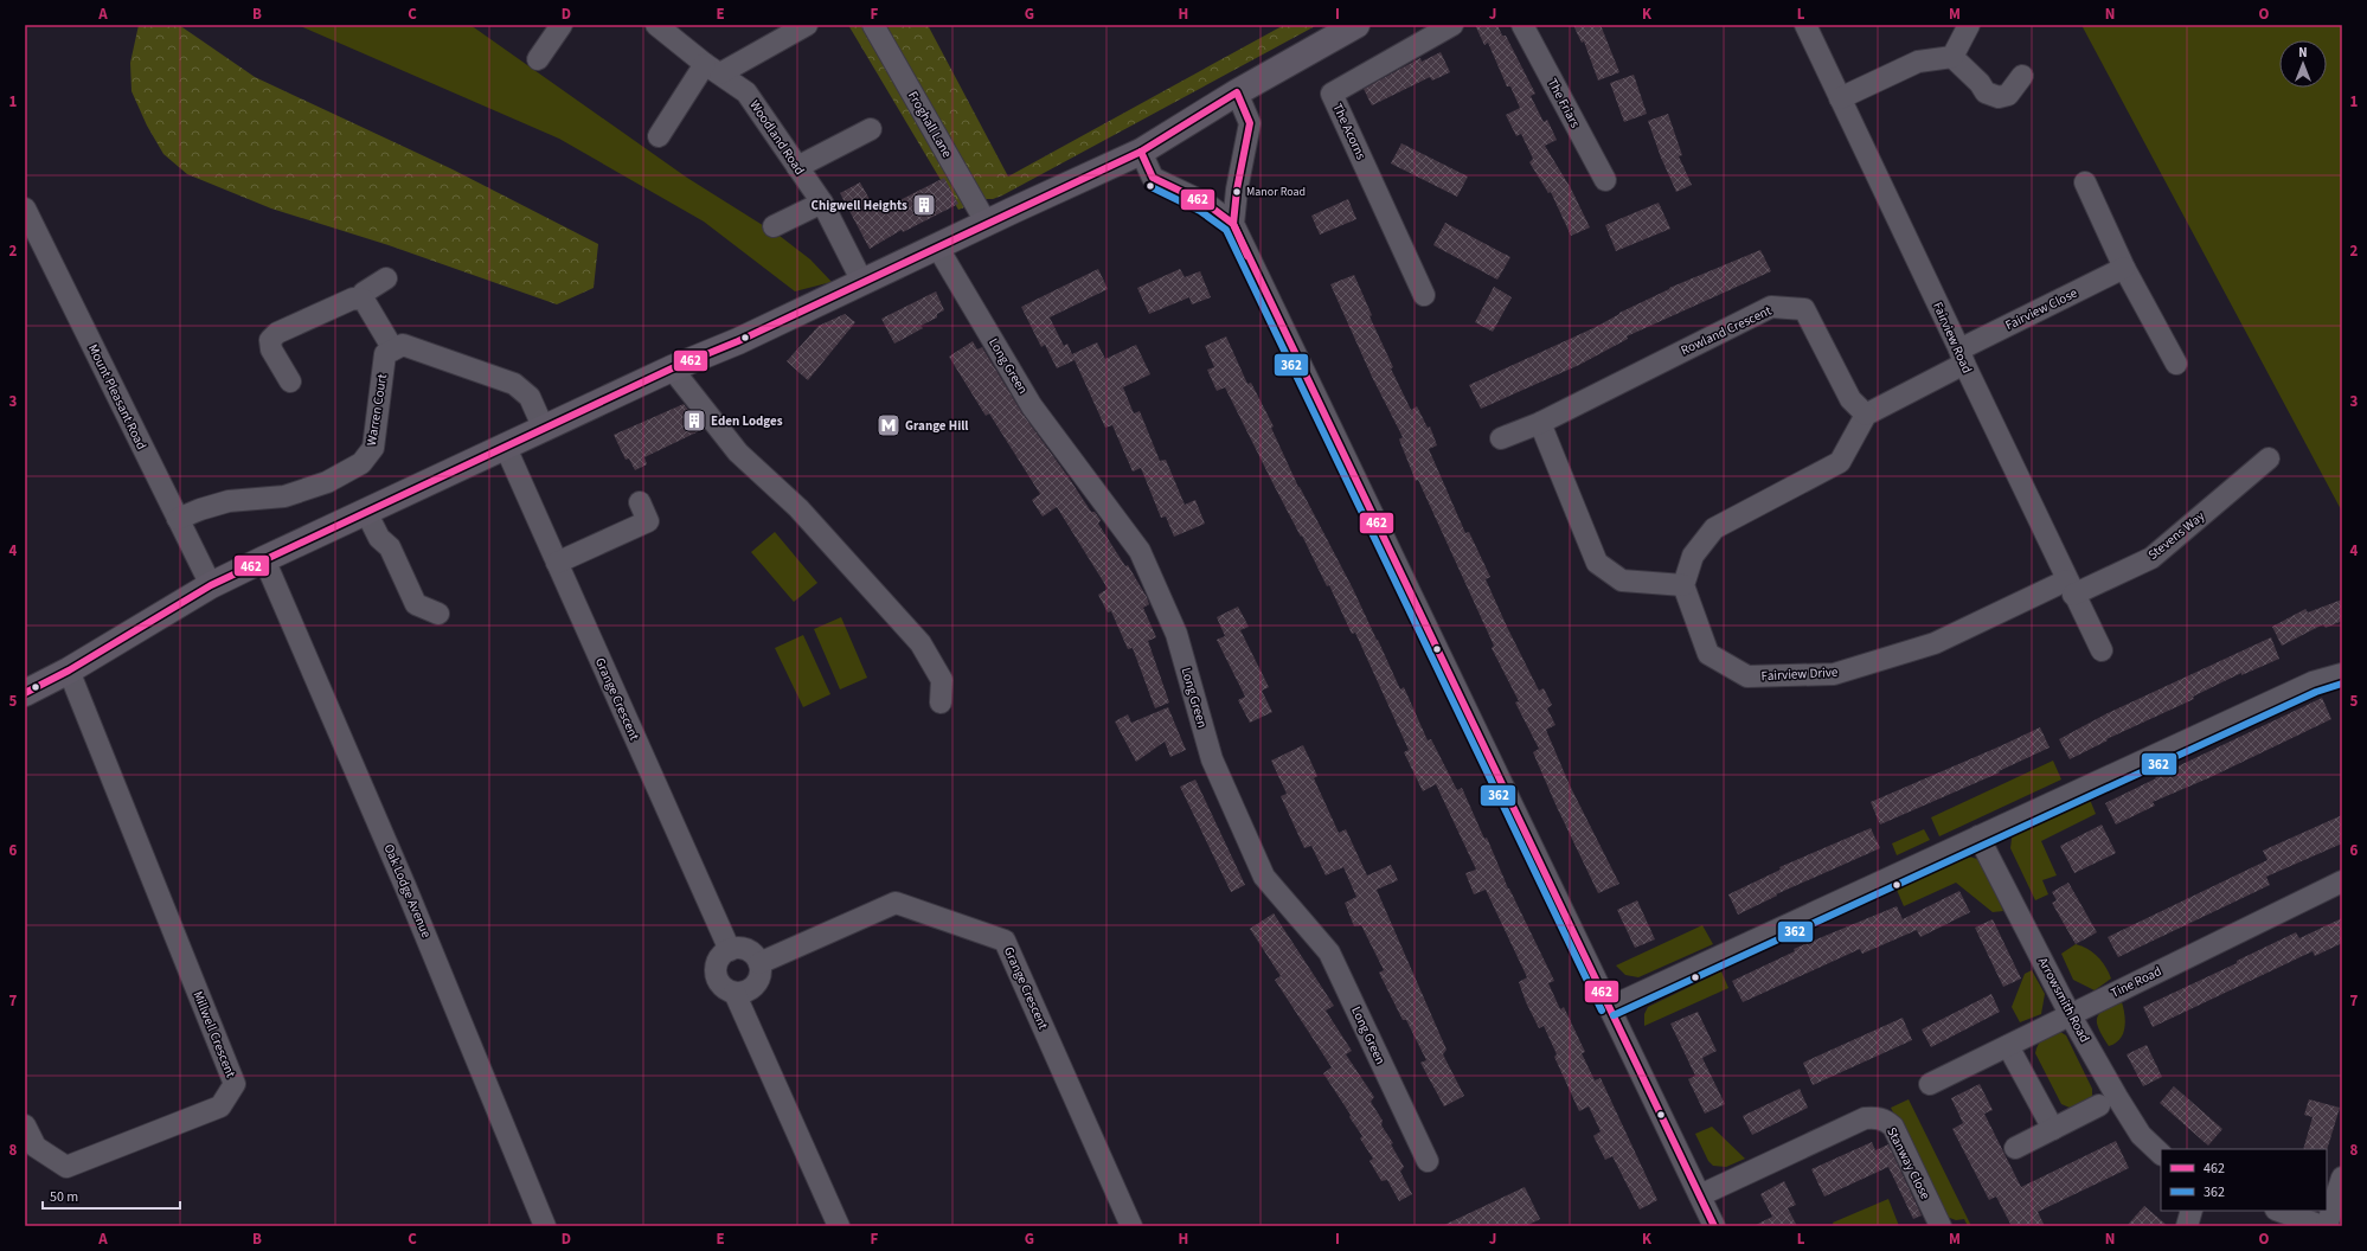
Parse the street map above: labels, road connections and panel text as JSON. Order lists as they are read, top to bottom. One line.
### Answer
{"streets":{"street":["The Friars","Froghall Lane","The Acorns","Woodland Road","Fairview Close","Rowland Crescent","Fairview Road","Long Green","Mount Pleasant Road","Warren Court","Stevens Way","Fairview Drive","Grange Crescent","Oak Lodge Avenue","Tine Road","Arrowsmith Road","Millwell Crescent","Stanway Close"]},"crossings":[["Fairview Close","Fairview Road"],["Fairview Road","Stevens Way"],["Fairview Road","Fairview Drive"],["Mount Pleasant Road","Warren Court"],["Stevens Way","Fairview Drive"],["Tine Road","Arrowsmith Road"]],"places":{"other":["Manor Road"],"building":["Chigwell Heights","Eden Lodges"],"metro station":["Grange Hill"]},"lines":["transit line 462","transit line 362"],"legend":["462","362"],"scale_bar":"50 m","north":"top","grid":{"columns":["A","B","C","D","E","F","G","H","I","J","K","L","M","N","O"],"rows":["1","2","3","4","5","6","7","8"]}}
